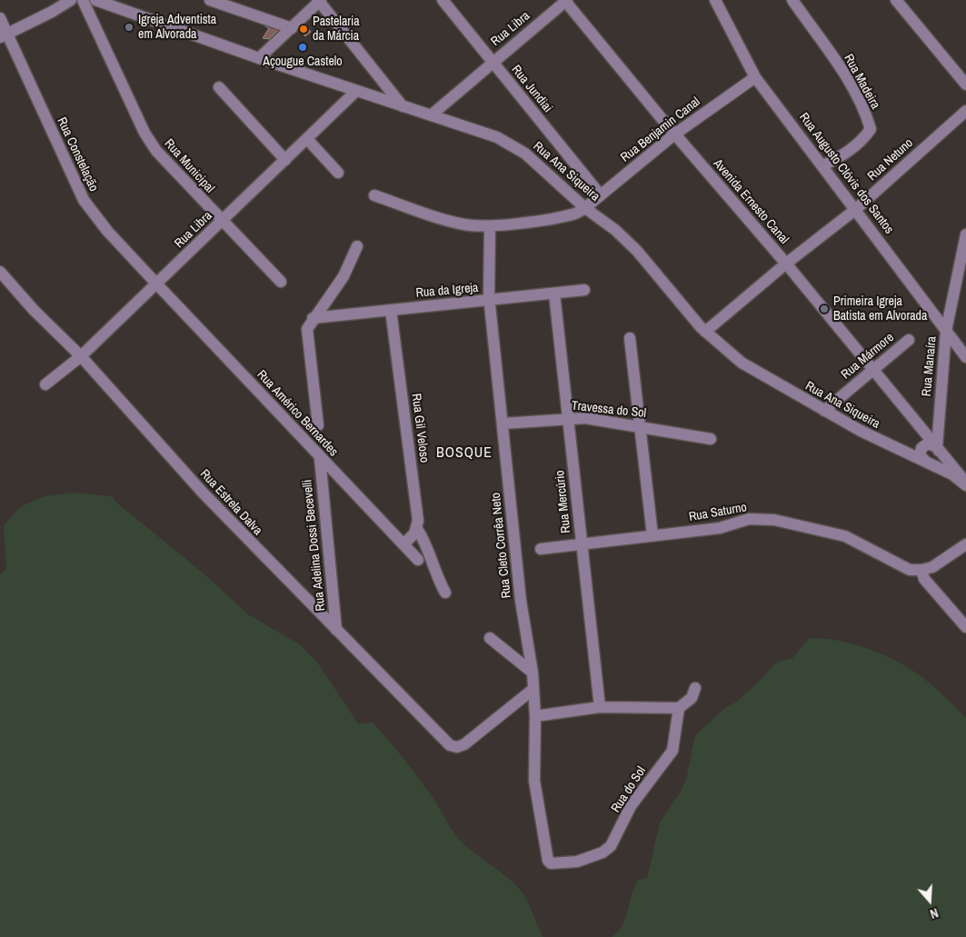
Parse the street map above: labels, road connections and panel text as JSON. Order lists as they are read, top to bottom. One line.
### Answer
{"streets":{"street":["Rua Libra","Rua Madeira","Rua Jundiai","Rua Benjamin Canal","Rua Constelação","Rua Netuno","Rua Municipal","Rua Ana Siqueira","Rua Augusto Clóvis dos Santos","Avenida Ernesto Canal","Rua da Igreja","Rua Mármore","Rua Manaíra","Travessa do Sol","Rua Américo Bernardes","Rua Gil Veloso","Rua Mercúrio","Rua Estrela Dalva","Rua Saturno","Rua Adelina Dossi Becevelli","Rua Cleto Corrêa Neto","Rua do Sol"]},"crossings":[["Rua Libra","Rua Jundiai"],["Rua Libra","Rua Constelação"],["Rua Libra","Rua Municipal"],["Rua Libra","Rua Ana Siqueira"],["Rua Libra","Avenida Ernesto Canal"],["Rua Libra","Rua Américo Bernardes"],["Rua Libra","Rua Estrela Dalva"],["Rua Madeira","Rua Augusto Clóvis dos Santos"],["Rua Jundiai","Rua Benjamin Canal"],["Rua Benjamin Canal","Rua Ana Siqueira"],["Rua Benjamin Canal","Rua Augusto Clóvis dos Santos"],["Rua Benjamin Canal","Avenida Ernesto Canal"],["Rua Benjamin Canal","Rua Cleto Corrêa Neto"],["Rua Constelação","Rua Américo Bernardes"],["Rua Netuno","Rua Ana Siqueira"],["Rua Netuno","Rua Augusto Clóvis dos Santos"],["Rua Netuno","Avenida Ernesto Canal"],["Rua Ana Siqueira","Avenida Ernesto Canal"],["Rua Ana Siqueira","Rua Mármore"],["Rua Ana Siqueira","Rua Manaíra"],["Rua Augusto Clóvis dos Santos","Rua Manaíra"],["Avenida Ernesto Canal","Rua Mármore"],["Avenida Ernesto Canal","Rua Manaíra"],["Rua da Igreja","Rua Gil Veloso"],["Rua da Igreja","Rua Mercúrio"],["Rua da Igreja","Rua Cleto Corrêa Neto"],["Travessa do Sol","Rua Mercúrio"],["Travessa do Sol","Rua Cleto Corrêa Neto"],["Rua Américo Bernardes","Rua Adelina Dossi Becevelli"],["Rua Mercúrio","Rua Saturno"],["Rua Estrela Dalva","Rua Adelina Dossi Becevelli"],["Rua Estrela Dalva","Rua Cleto Corrêa Neto"],["Rua Cleto Corrêa Neto","Rua do Sol"]],"districts":["BOSQUE"],"places":["Igreja Adventista em Alvorada","Pastelaria da Márcia","Açougue Castelo","Primeira Igreja Batista em Alvorada"],"north":"bottom"}
